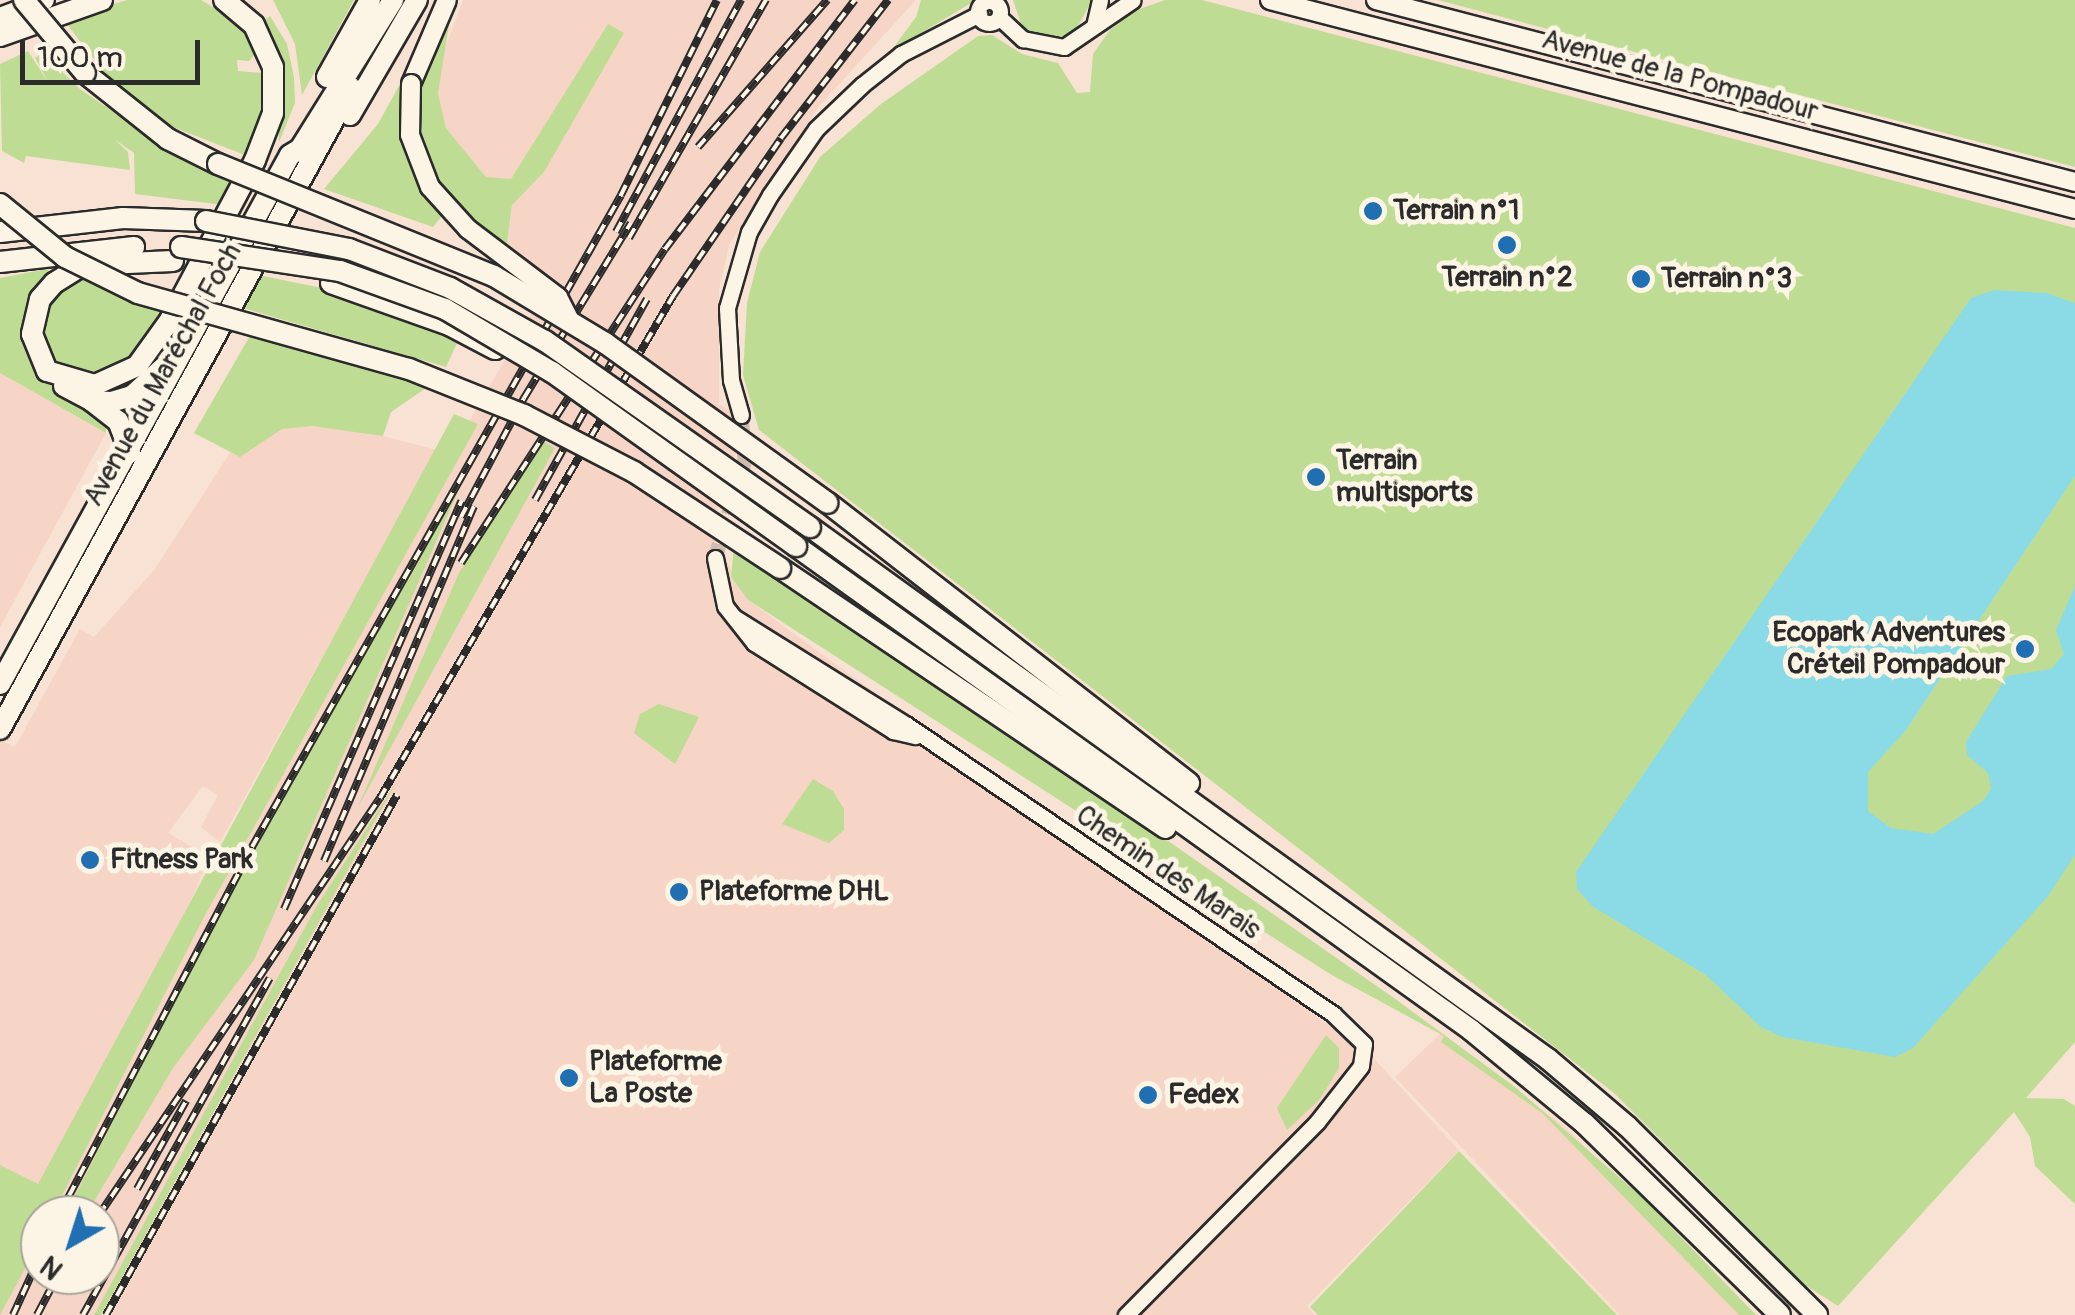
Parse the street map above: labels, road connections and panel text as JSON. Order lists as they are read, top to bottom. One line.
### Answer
{"streets":{"highway":["Avenue du Maréchal Foch"],"main road":["Avenue de la Pompadour"],"street":["Chemin des Marais"]},"places":["Terrain n°1","Terrain n°2","Terrain n°3","Terrain multisports","Ecopark Adventures Créteil Pompadour","Fitness Park","Plateforme DHL","Plateforme La Poste","Fedex"],"scale_bar":"100 m","north":"bottom left"}
